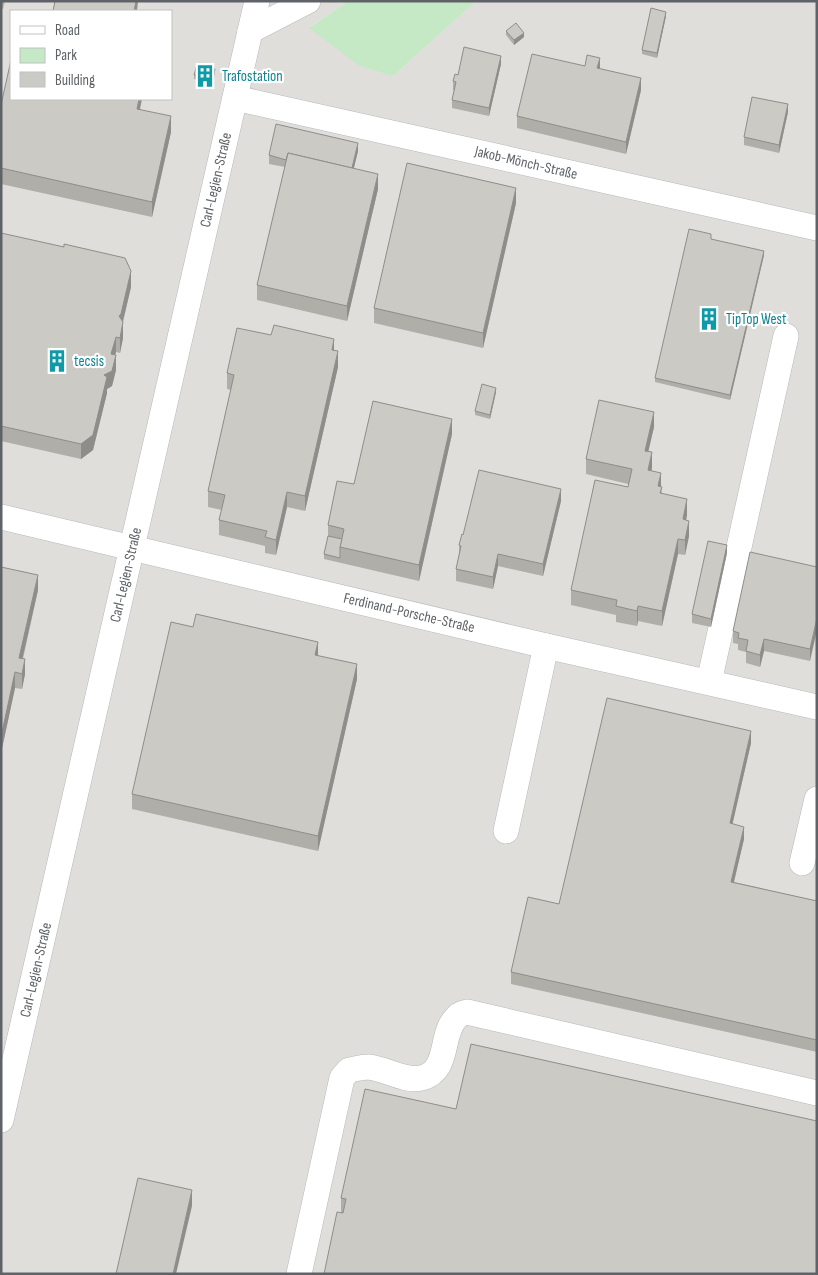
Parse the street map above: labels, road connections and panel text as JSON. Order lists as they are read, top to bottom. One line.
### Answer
{"streets":{"street":["Jakob-Mönch-Straße","Carl-Legien-Straße","Ferdinand-Porsche-Straße"]},"crossings":[["Jakob-Mönch-Straße","Carl-Legien-Straße"],["Carl-Legien-Straße","Ferdinand-Porsche-Straße"]],"places":{"building":["Trafostation","TipTop West","tecsis"]},"legend":["Road","Park","Building"]}
